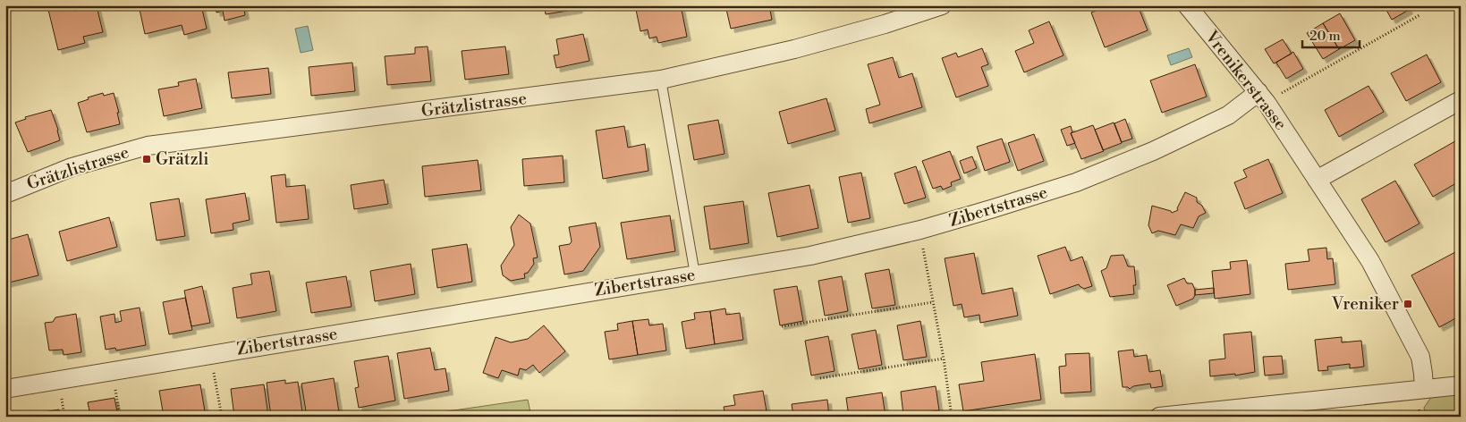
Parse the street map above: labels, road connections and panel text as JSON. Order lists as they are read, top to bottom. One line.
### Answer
{"streets":{"street":["Vrenikerstrasse","Grätzlistrasse","Zibertstrasse"]},"crossings":[["Vrenikerstrasse","Zibertstrasse"]],"places":{"transit":["Grätzli","Vreniker"]},"scale_bar":"20 m"}
